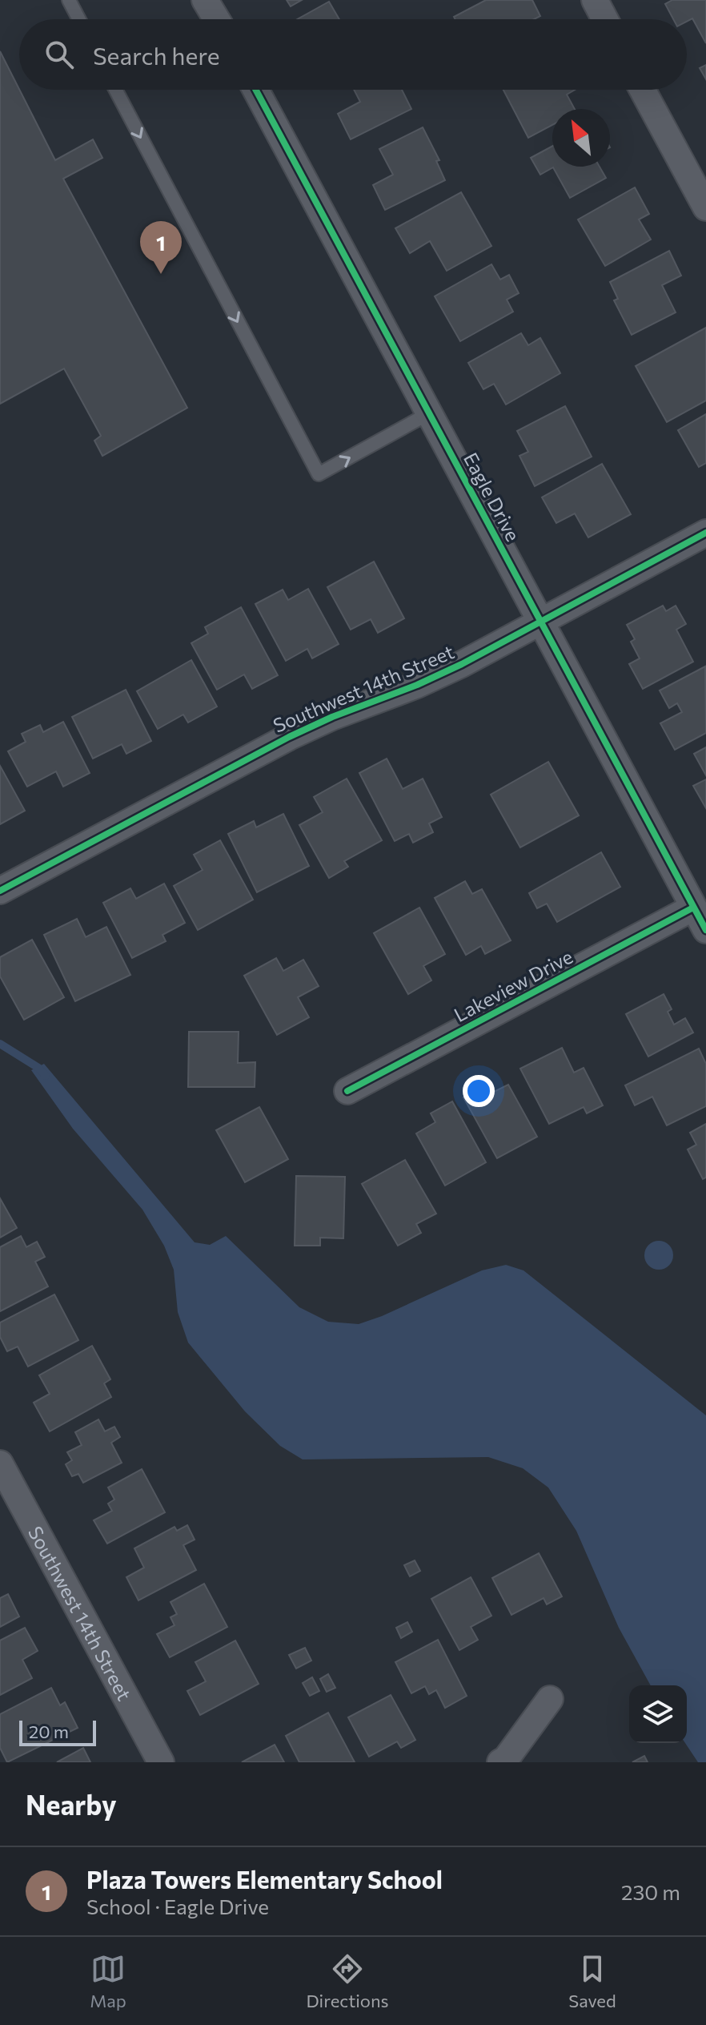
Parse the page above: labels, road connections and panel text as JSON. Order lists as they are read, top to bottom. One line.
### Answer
{"streets":{"street":["Eagle Drive","Southwest 14th Street","Lakeview Drive"]},"crossings":[["Eagle Drive","Southwest 14th Street"],["Eagle Drive","Lakeview Drive"]],"scale_bar":"20 m","north":"top left","page":{"search":"Search here","pins":"1","scale":"20 m","heading":"Nearby","list":[{"mark":"1","name":"Plaza Towers Elementary School","note":"School · Eagle Drive","value":"230 m"}],"nav":["Map","Directions","Saved"]}}
